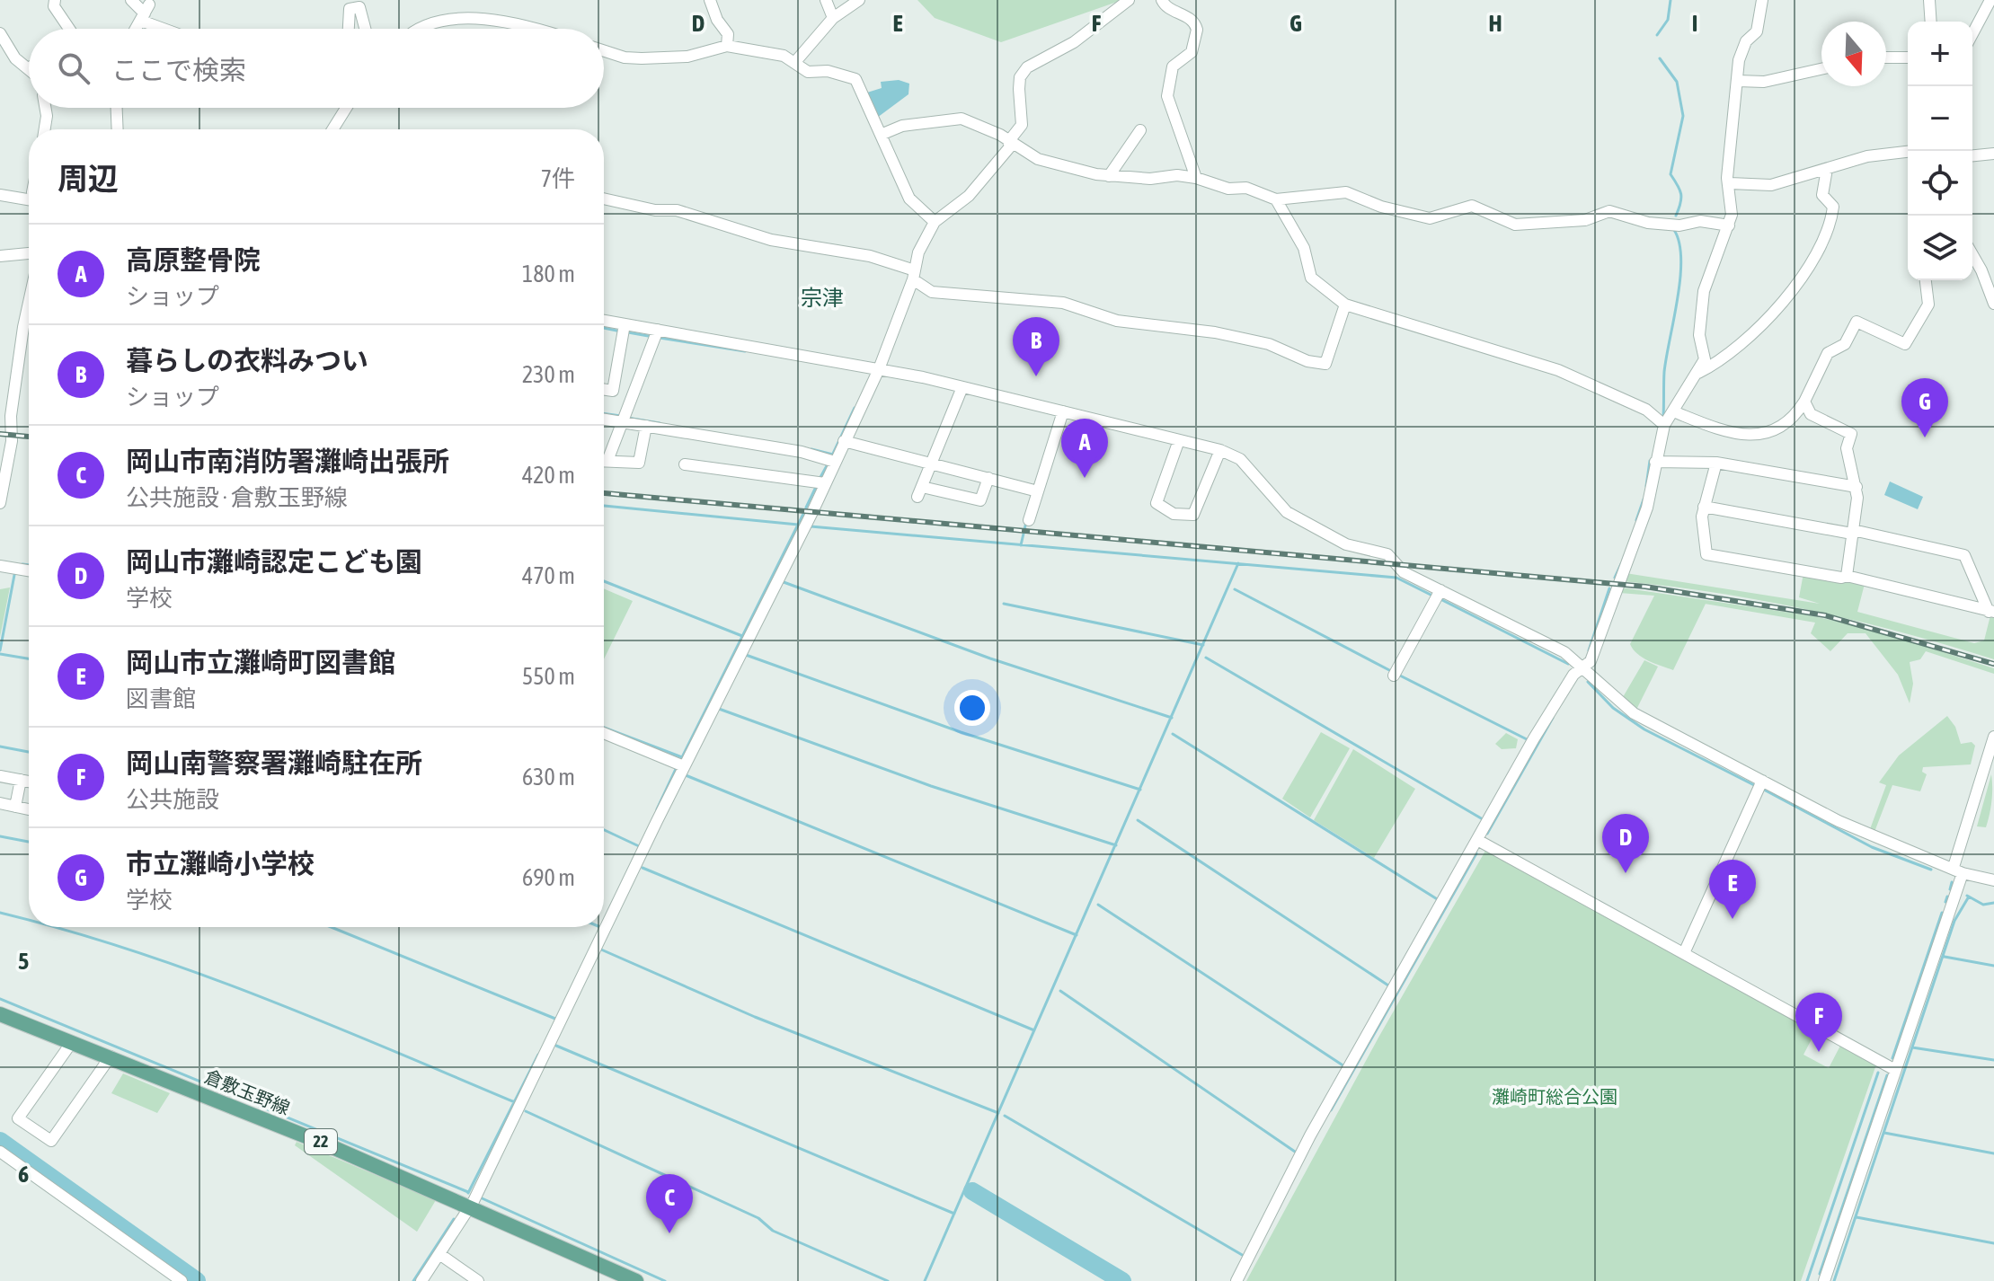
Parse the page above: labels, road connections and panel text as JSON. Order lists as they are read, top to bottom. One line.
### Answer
{"streets":{"main road":["倉敷玉野線","22"]},"districts":["宗津"],"parks":["灘崎町総合公園"],"north":"bottom","page":{"map_buttons":["+","−"],"search":"ここで検索","heading":["周辺","7件"],"list":[{"mark":"A","name":"高原整骨院","note":"ショップ","value":"180 m"},{"mark":"B","name":"暮らしの衣料みつい","note":"ショップ","value":"230 m"},{"mark":"C","name":"岡山市南消防署灘崎出張所","note":"公共施設 · 倉敷玉野線","value":"420 m"},{"mark":"D","name":"岡山市灘崎認定こども園","note":"学校","value":"470 m"},{"mark":"E","name":"岡山市立灘崎町図書館","note":"図書館","value":"550 m"},{"mark":"F","name":"岡山南警察署灘崎駐在所","note":"公共施設","value":"630 m"},{"mark":"G","name":"市立灘崎小学校","note":"学校","value":"690 m"}],"pins":["B","G","A","D","E","F","C"]},"grid":{"columns":["D","E","F","G","H","I"],"rows":["5","6"]}}
